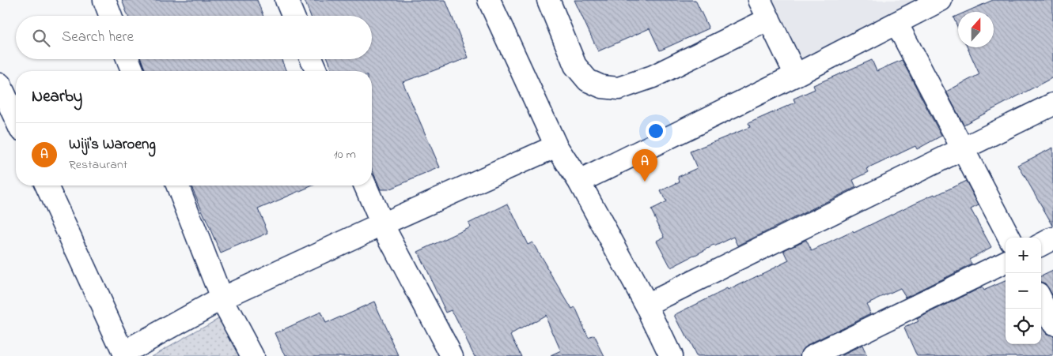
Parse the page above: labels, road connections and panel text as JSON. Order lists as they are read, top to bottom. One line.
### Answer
{"north":"top","page":{"search":"Search here","heading":"Nearby","list":[{"mark":"A","name":"Wiji's Waroeng","note":"Restaurant","value":"10 m"}],"pins":"A","map_buttons":["+","−"]}}
